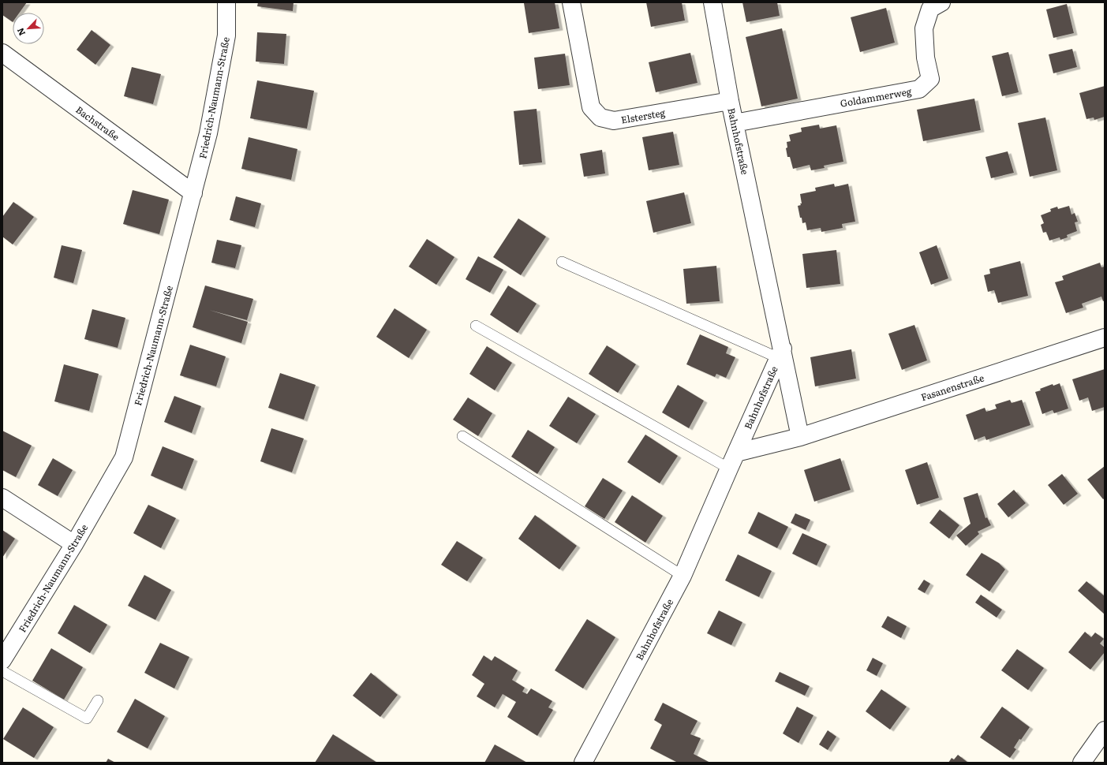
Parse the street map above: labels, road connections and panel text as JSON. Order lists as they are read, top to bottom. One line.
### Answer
{"streets":{"street":["Goldammerweg","Friedrich-Naumann-Straße","Elstersteg","Bachstraße","Bahnhofstraße","Fasanenstraße"]},"crossings":[["Goldammerweg","Bahnhofstraße"],["Friedrich-Naumann-Straße","Bachstraße"],["Elstersteg","Bahnhofstraße"],["Bahnhofstraße","Fasanenstraße"]],"north":"bottom left"}
